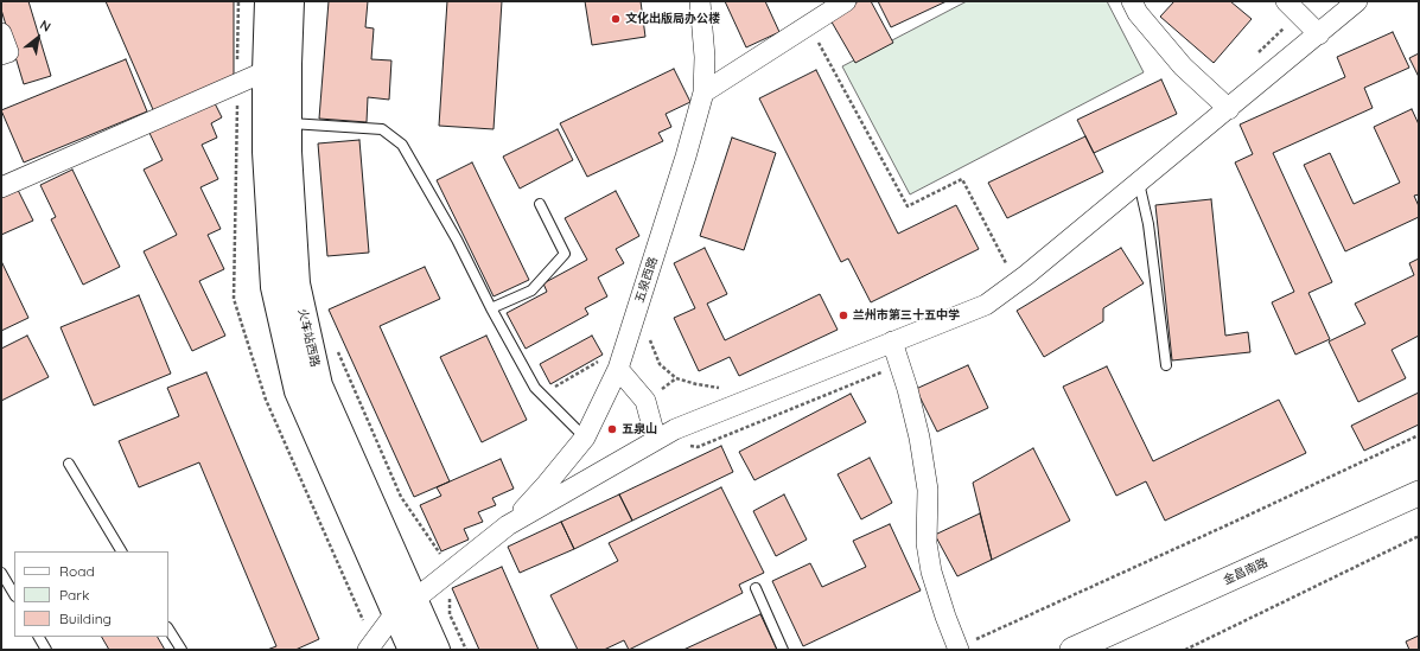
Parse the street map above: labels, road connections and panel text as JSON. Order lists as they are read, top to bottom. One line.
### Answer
{"streets":{"main road":["火车站西路"],"street":["五泉西路","金昌南路"]},"places":["文化出版局办公楼","兰州市第三十五中学","五泉山"],"legend":["Road","Park","Building"],"north":"top right"}
